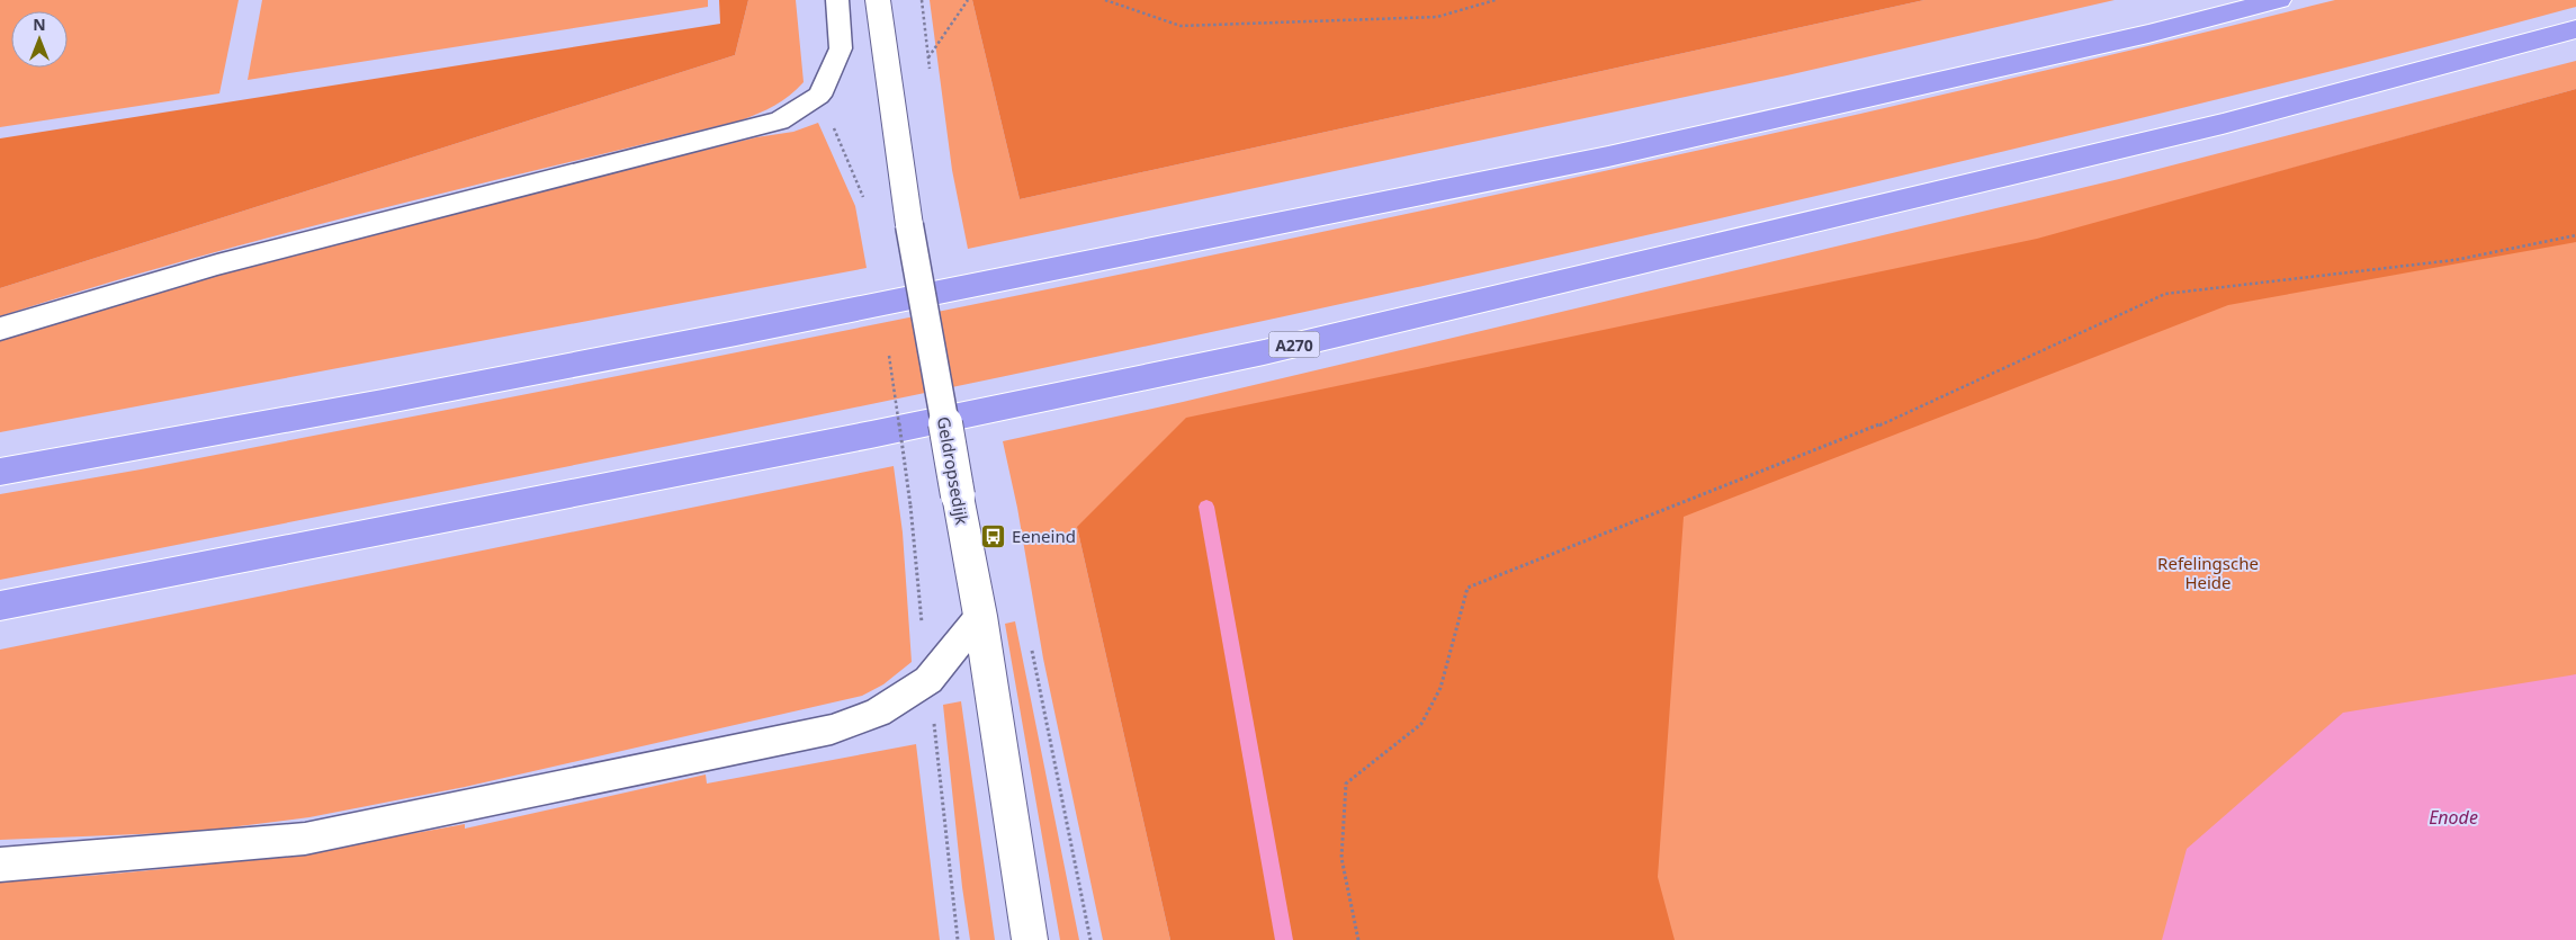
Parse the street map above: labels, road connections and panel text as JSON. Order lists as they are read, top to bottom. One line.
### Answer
{"streets":{"highway":["A270"],"street":["Geldropsedijk"]},"water":["Enode"],"parks":["Refelingsche Heide"],"places":{"bus stop":["Eeneind"]},"north":"top"}
